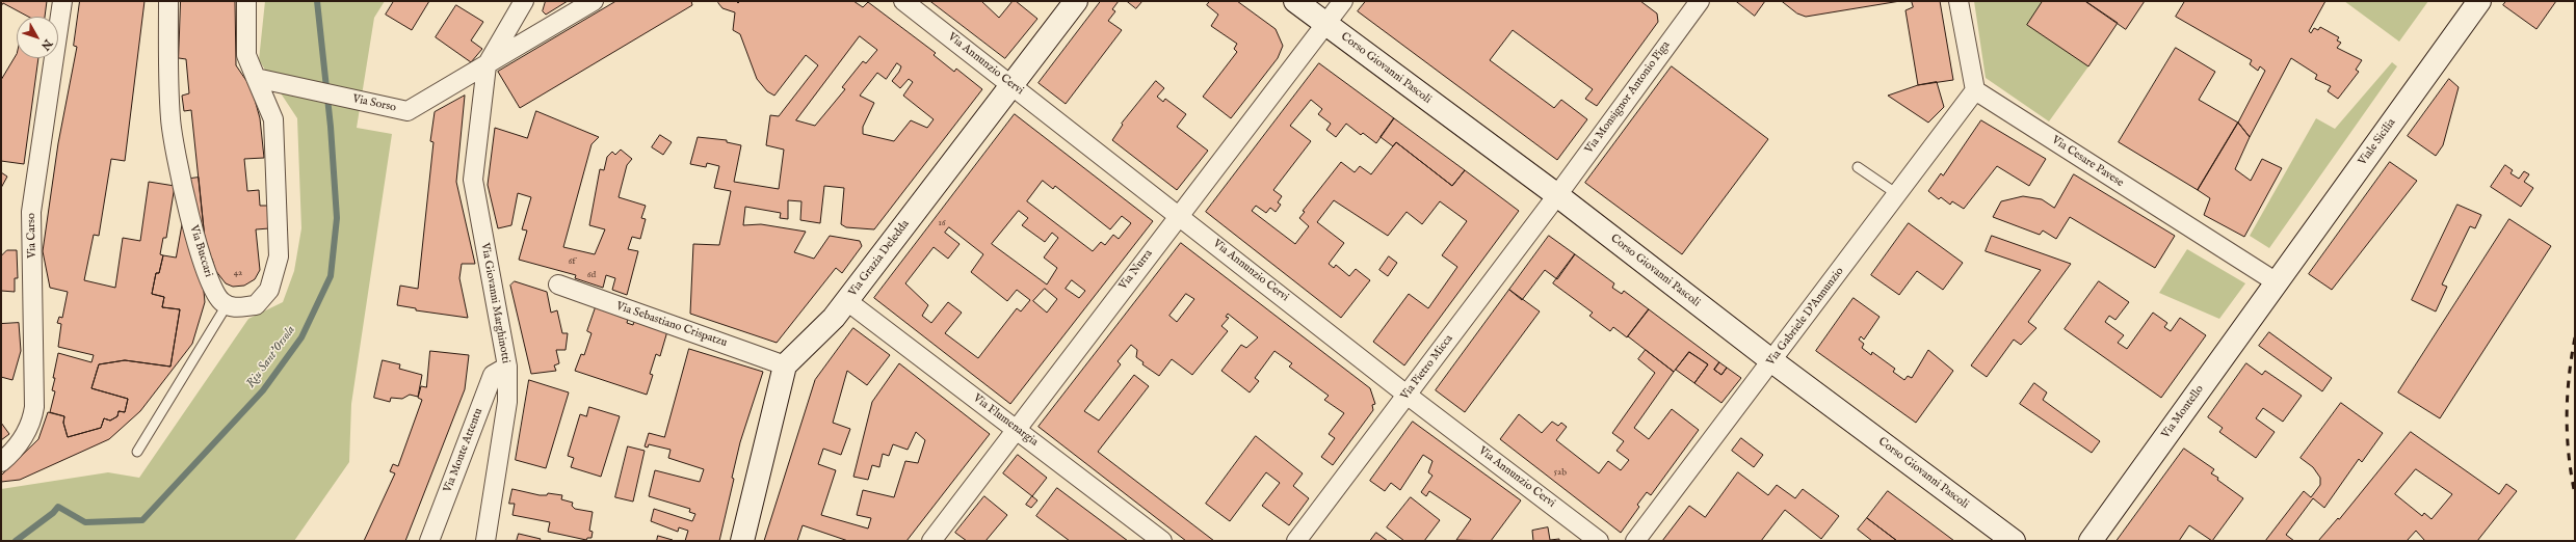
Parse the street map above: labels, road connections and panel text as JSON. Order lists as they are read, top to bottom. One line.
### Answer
{"streets":{"main road":["Corso Giovanni Pascoli","Viale Sicilia","Via Grazia Deledda","Via Montello"],"street":["Via Annunzio Cervi","Via Monsignor Antonio Piga","Via Sorso","Via Cesare Pavese","Via Carso","Via Buccari","Via Nurra","Via Giovanni Marghinotti","Via Gabriele D'Annunzio","Via Sebastiano Crispatzu","Via Pietro Micca","Via Flumenargia","Via Monte Attentu"]},"crossings":[["Via Annunzio Cervi","Via Grazia Deledda"],["Via Annunzio Cervi","Via Nurra"],["Via Annunzio Cervi","Via Pietro Micca"],["Corso Giovanni Pascoli","Via Monsignor Antonio Piga"],["Corso Giovanni Pascoli","Via Nurra"],["Corso Giovanni Pascoli","Via Gabriele D'Annunzio"],["Corso Giovanni Pascoli","Via Pietro Micca"],["Via Monsignor Antonio Piga","Via Pietro Micca"],["Via Sorso","Via Giovanni Marghinotti"],["Viale Sicilia","Via Cesare Pavese"],["Viale Sicilia","Via Montello"],["Via Cesare Pavese","Via Gabriele D'Annunzio"],["Via Cesare Pavese","Via Montello"],["Via Grazia Deledda","Via Sebastiano Crispatzu"],["Via Grazia Deledda","Via Flumenargia"],["Via Nurra","Via Flumenargia"],["Via Giovanni Marghinotti","Via Monte Attentu"]],"water":["Riu Sant'Orsola"],"house_numbers":["16","6f","42","6d","52b"],"north":"bottom right"}
